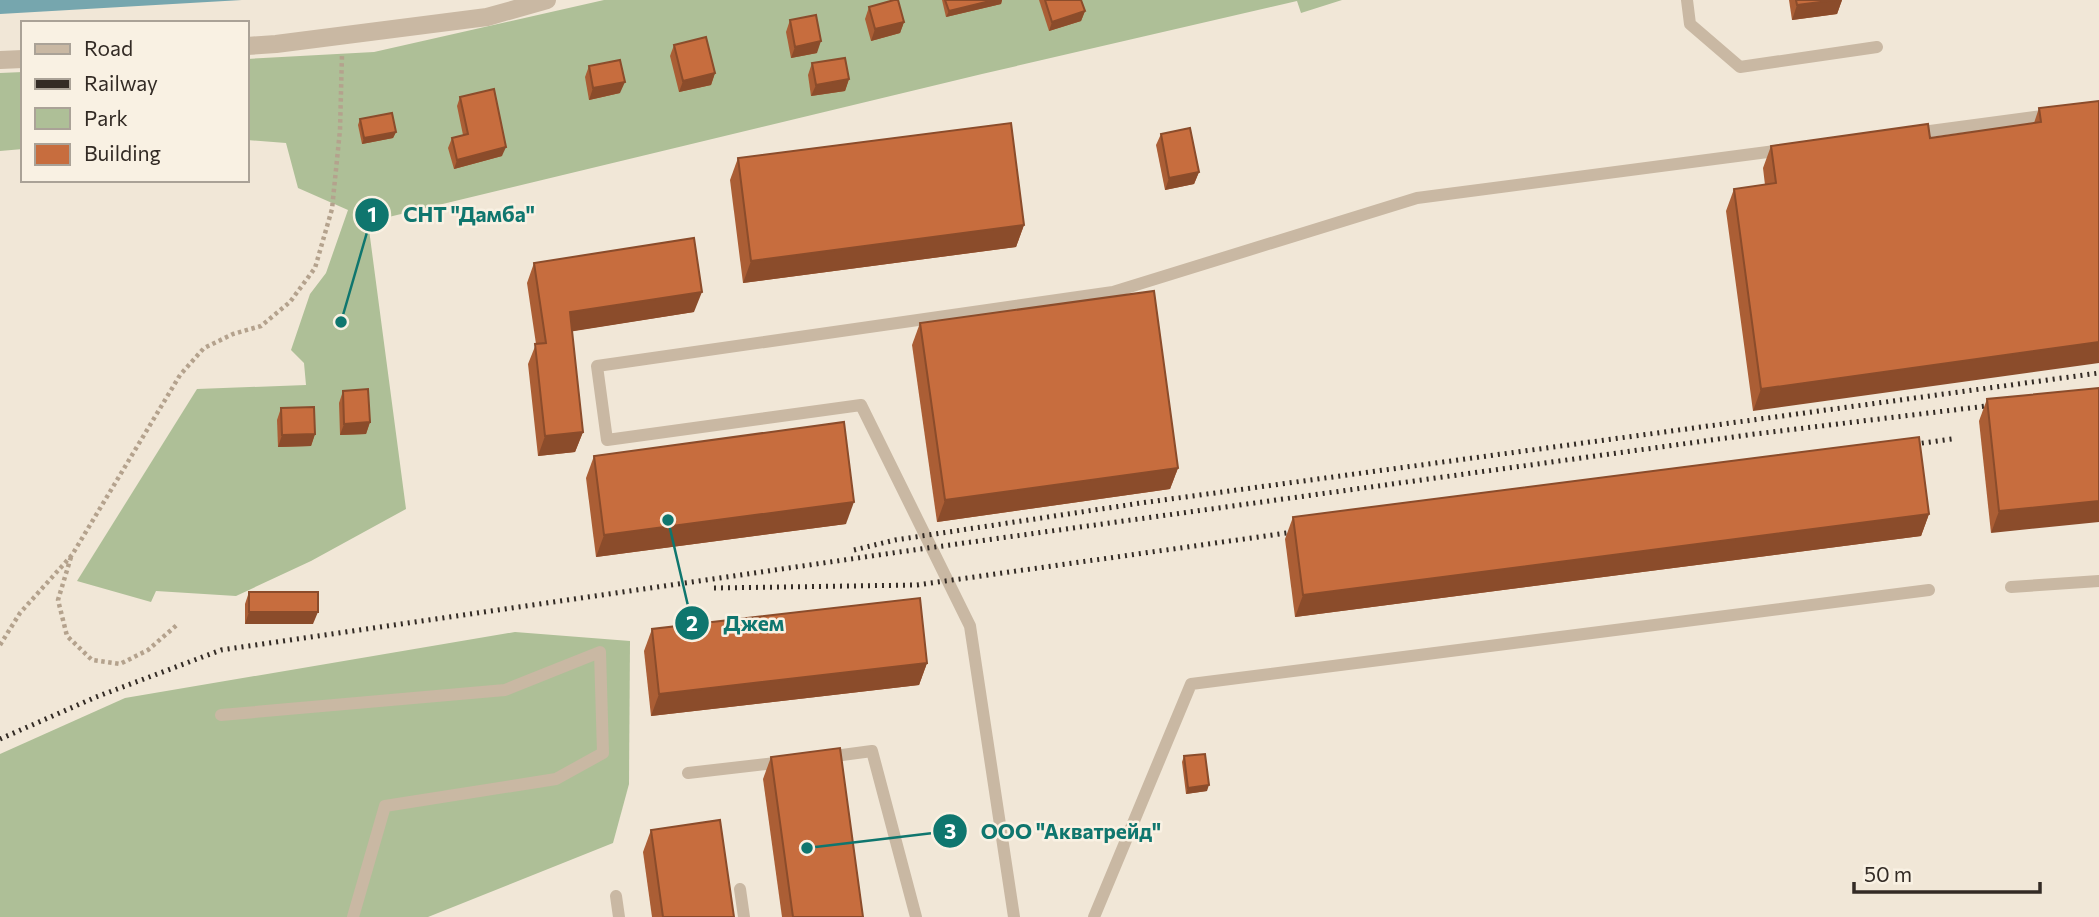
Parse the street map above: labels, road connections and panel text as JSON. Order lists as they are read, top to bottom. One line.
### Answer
{"places":["СНТ \"Дамба\"","Джем","ООО \"Акватрейд\""],"legend":["Road","Railway","Park","Building"],"scale_bar":"50 m"}
